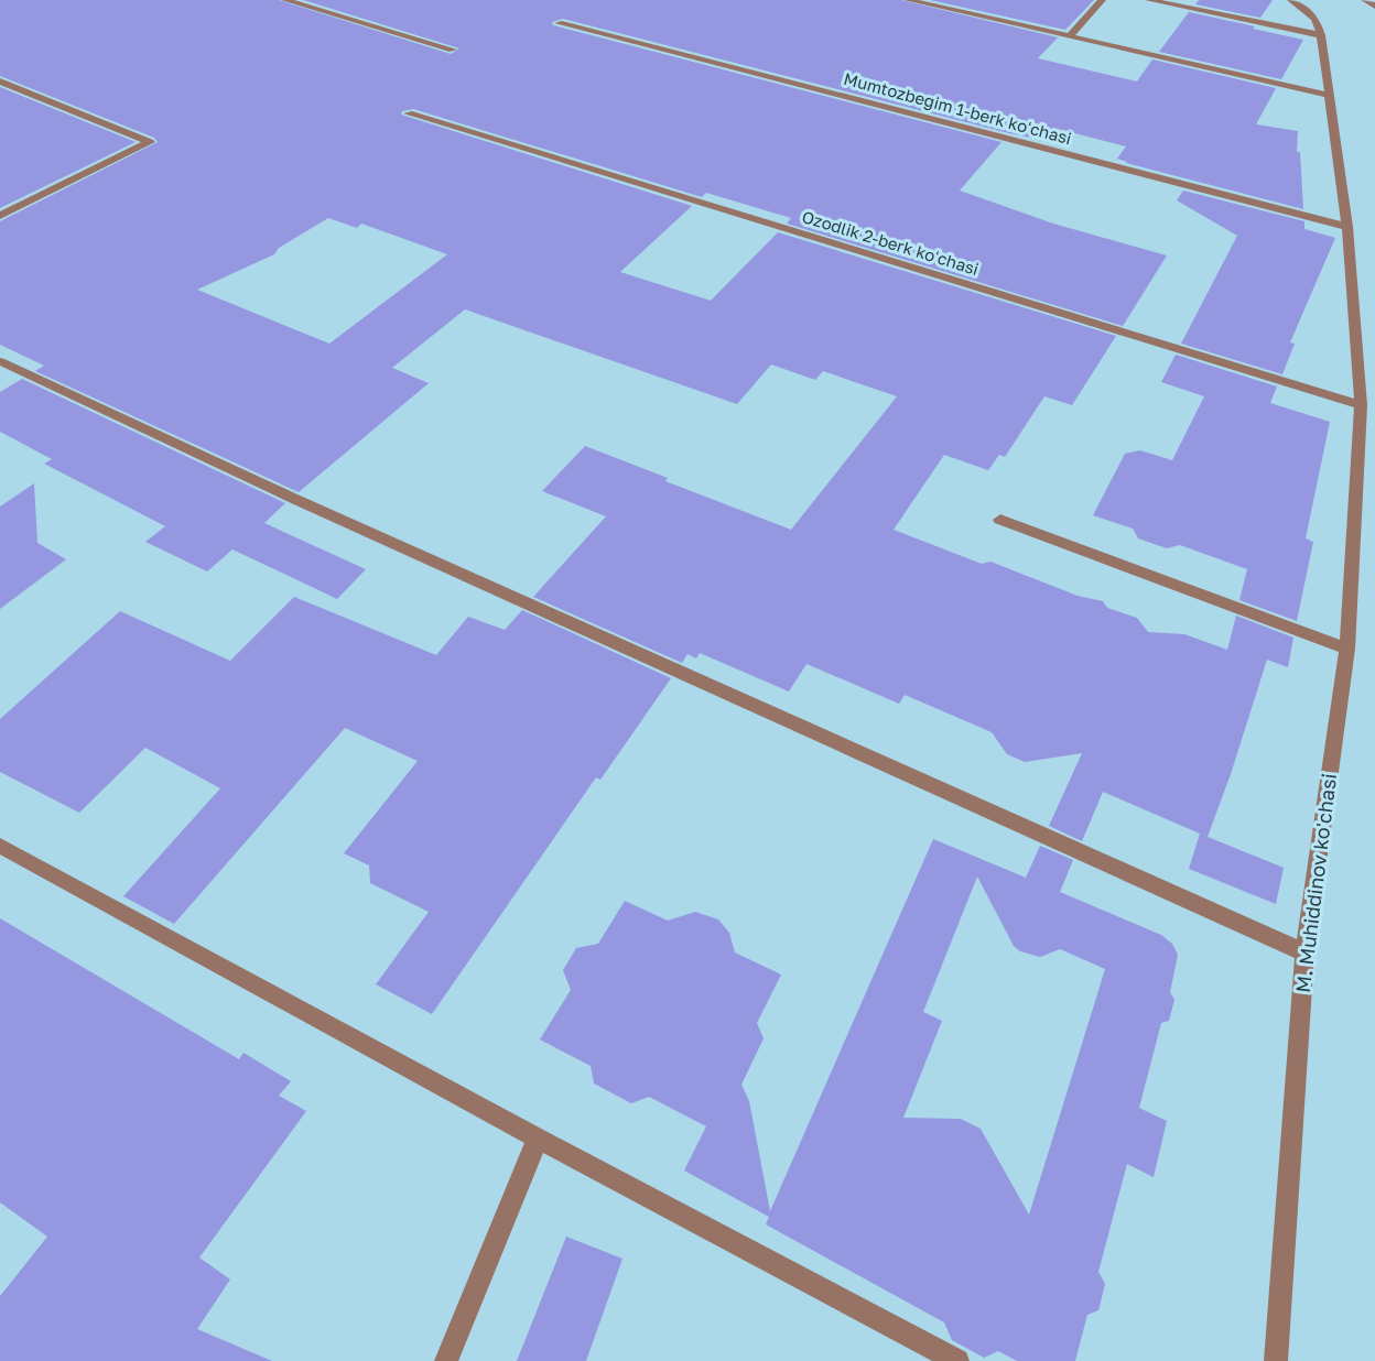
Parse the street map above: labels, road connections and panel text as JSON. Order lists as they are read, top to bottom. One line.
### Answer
{"streets":{"street":["Mumtozbegim 1-berk koʻchasi","Ozodlik 2-berk koʻchasi","M. Muhiddinov ko'chasi"]},"crossings":[["Mumtozbegim 1-berk koʻchasi","M. Muhiddinov ko'chasi"],["Ozodlik 2-berk koʻchasi","M. Muhiddinov ko'chasi"]]}
